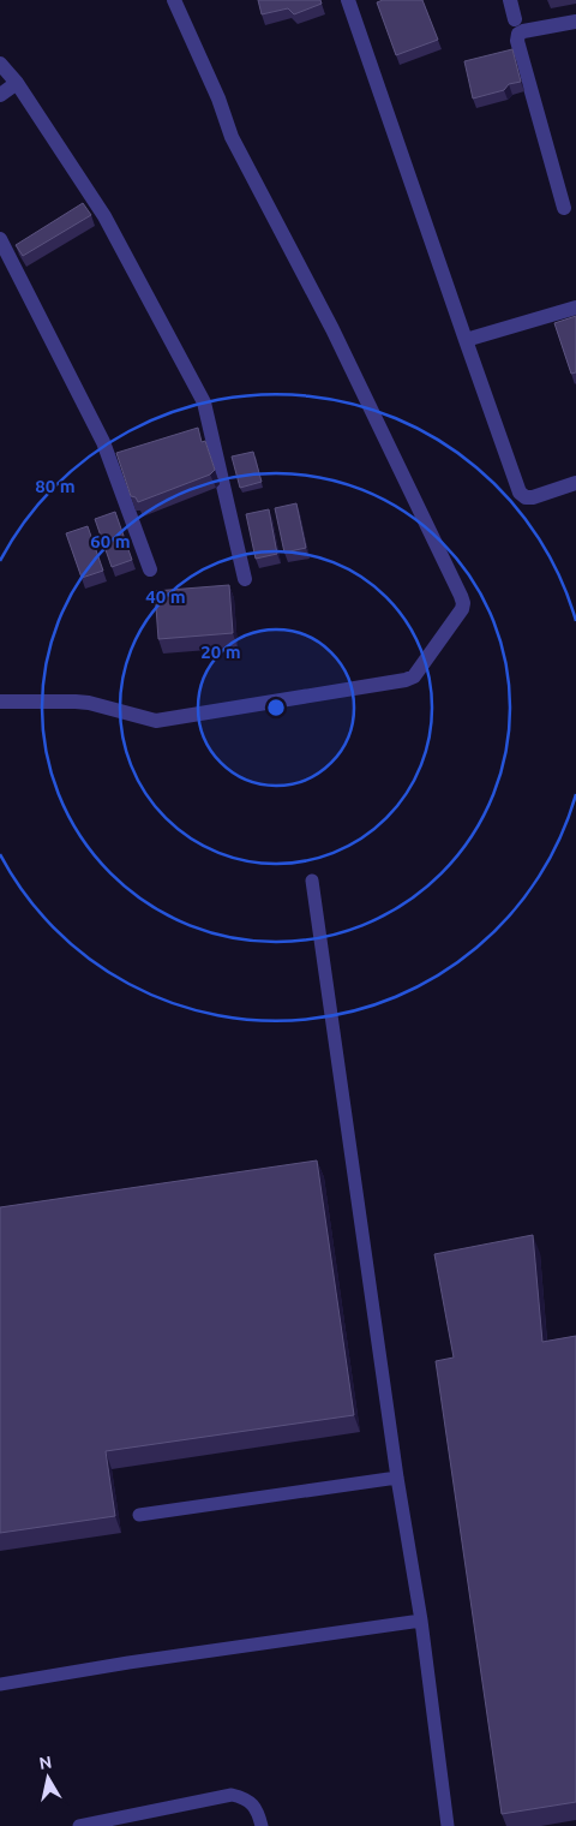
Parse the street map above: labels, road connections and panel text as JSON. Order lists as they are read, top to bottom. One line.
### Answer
{"north":"top","rings":["80 m","60 m","40 m","20 m"]}
